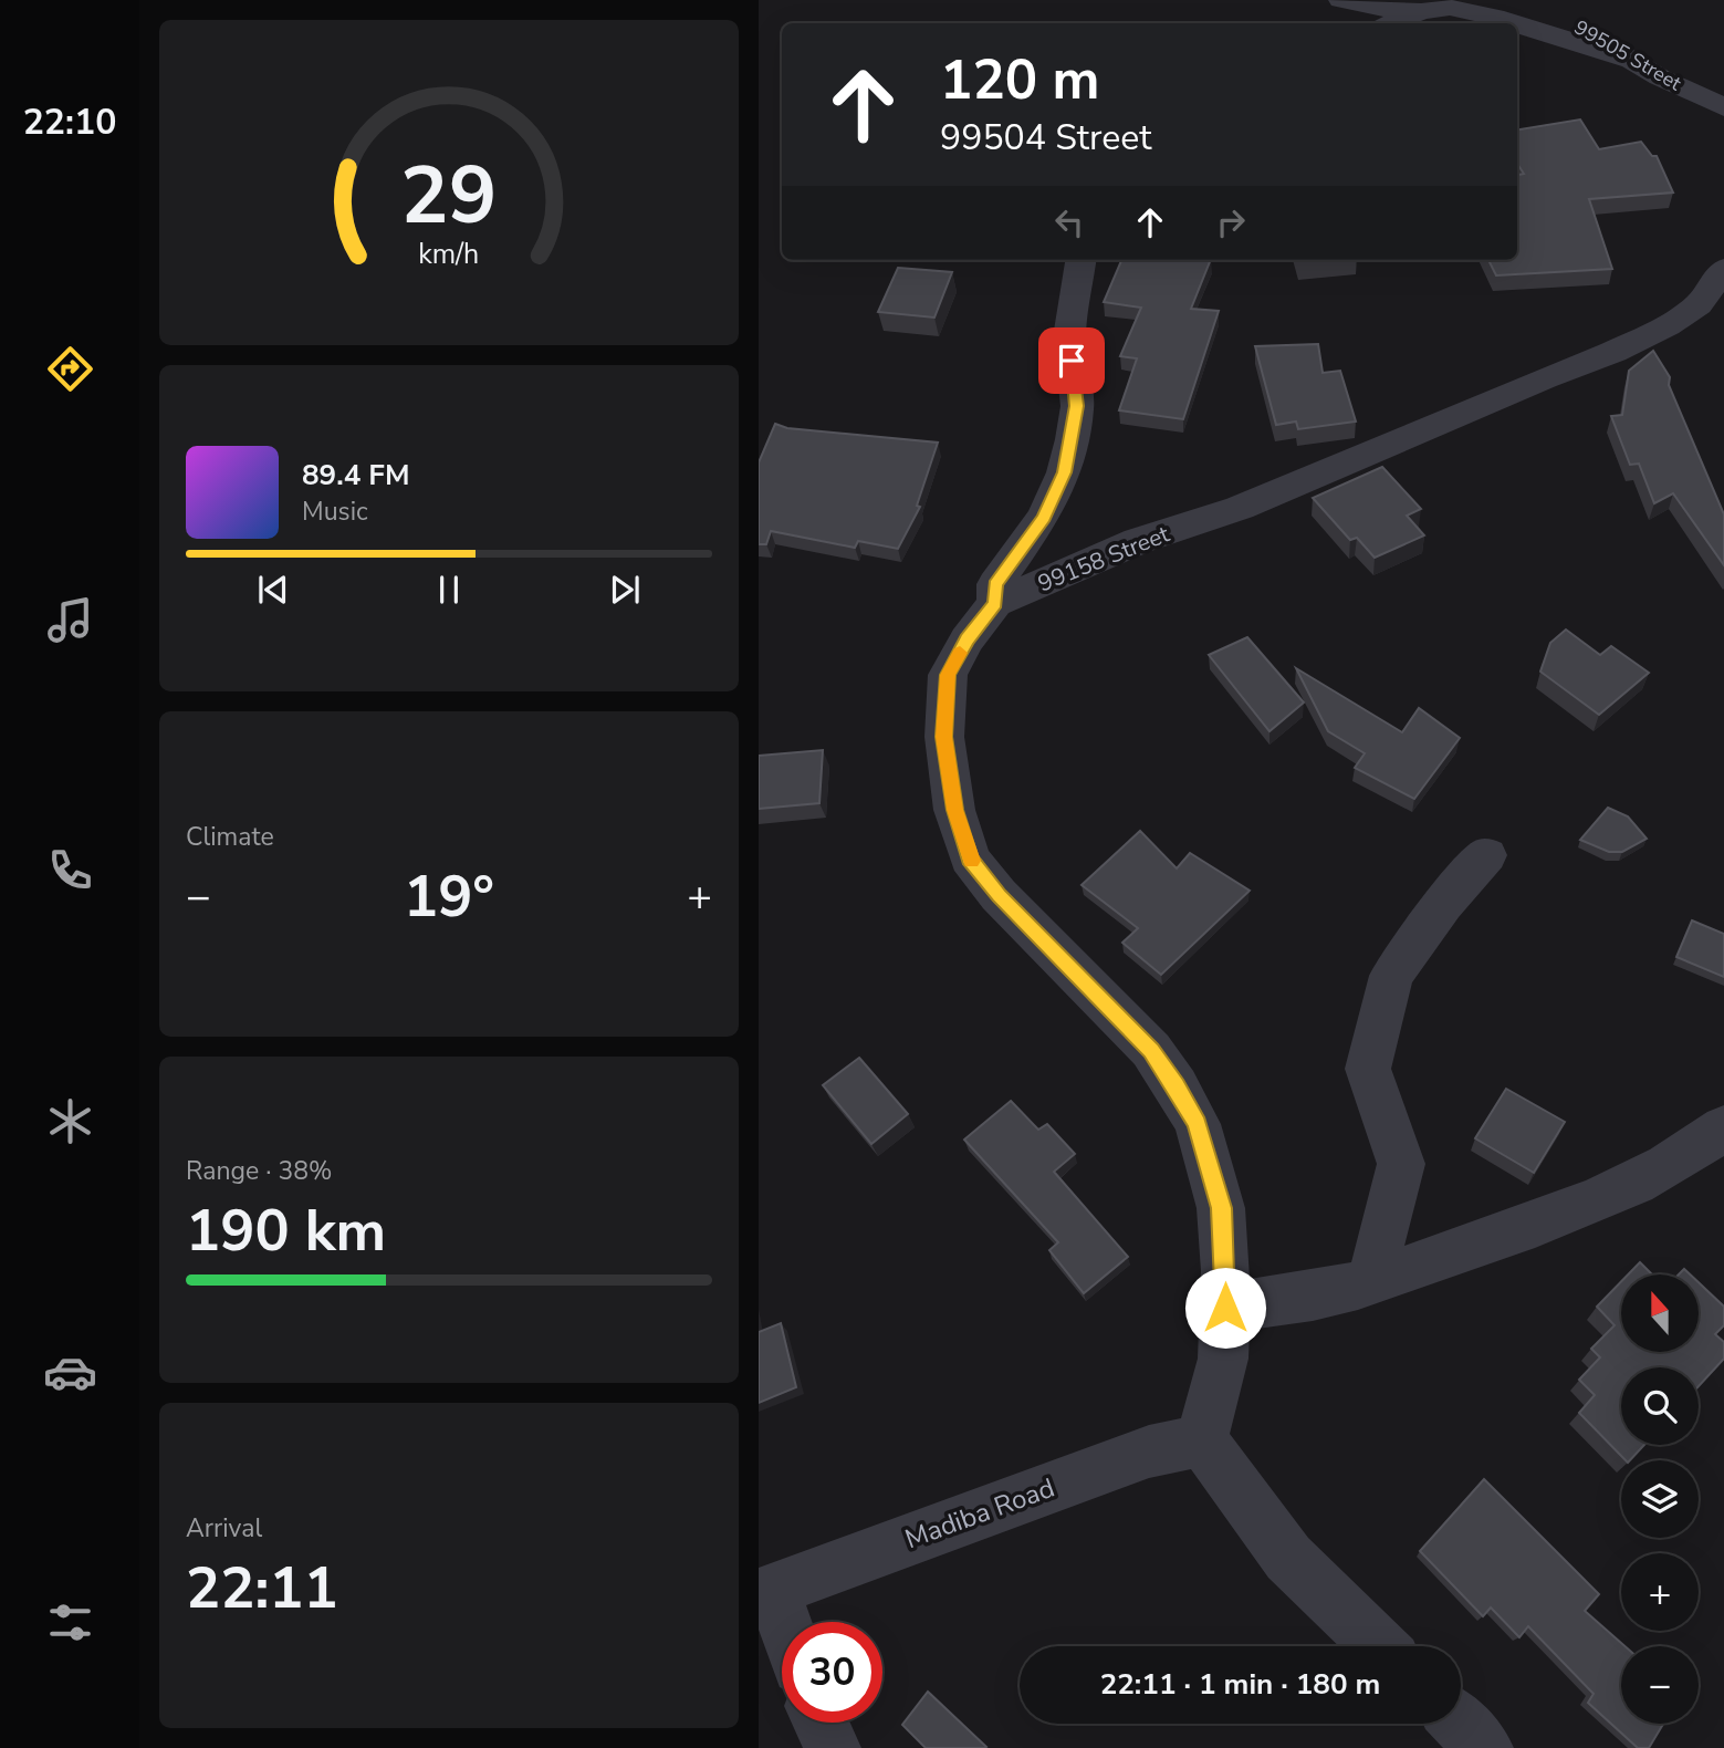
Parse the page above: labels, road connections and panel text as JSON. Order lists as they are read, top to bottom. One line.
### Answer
{"streets":{"street":["99505 Street","99158 Street","Madiba Road"]},"crossings":[["99158 Street","Madiba Road"]],"north":"top","page":{"tabs":"22:10","turn":["120 m","99504 Street"],"song":["89.4 FM","Music"],"tile":["Climate",["Range · 38%","190 km"],["Arrival","22:11"]],"heat":["−","19°","+"],"map_buttons":["+","−"],"limit":"30","trip":"22:11 · 1 min · 180 m","gauge":["29","km/h"]}}
